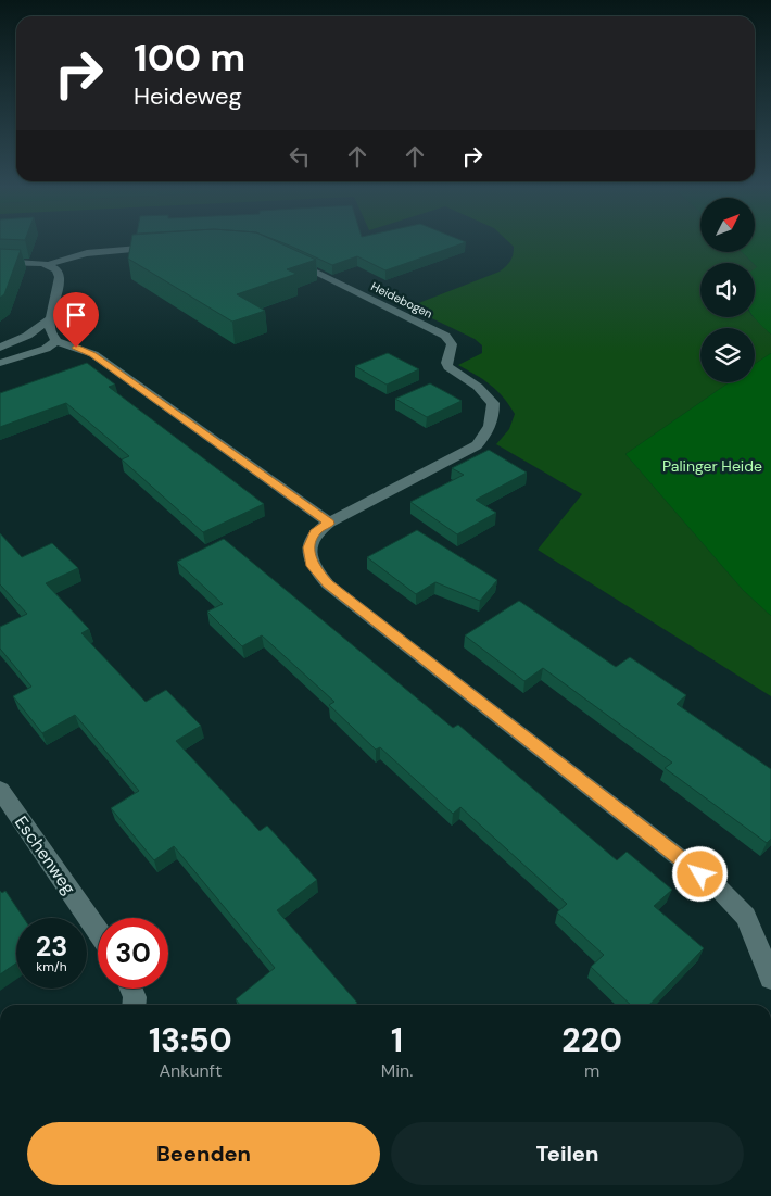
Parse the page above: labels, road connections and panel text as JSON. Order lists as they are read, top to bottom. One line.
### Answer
{"streets":{"street":["Heidebogen","Eschenweg"]},"parks":["Palinger Heide"],"north":"top right","page":{"turn":["100 m","Heideweg"],"speed":"23 km/h","limit":"30","eta":["13:50","Ankunft","1","Min.","220","m"],"buttons":["Beenden","Teilen"]}}
